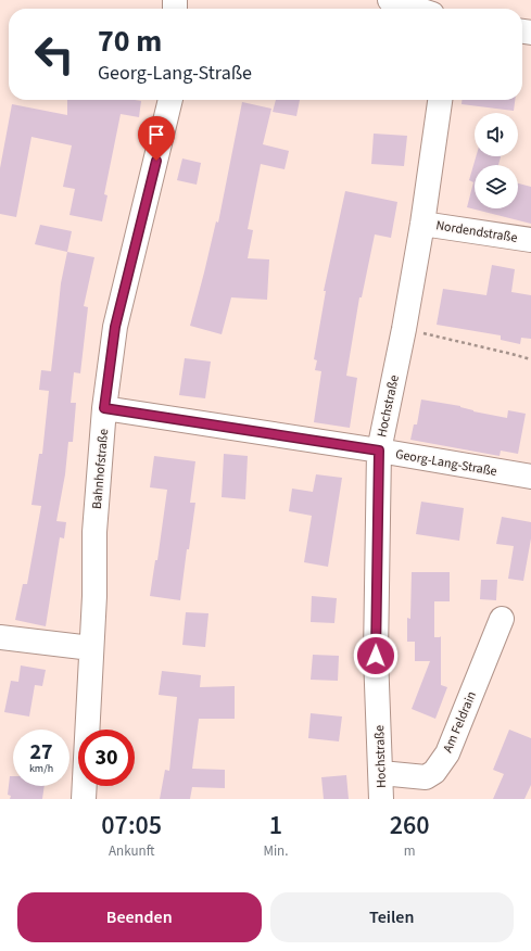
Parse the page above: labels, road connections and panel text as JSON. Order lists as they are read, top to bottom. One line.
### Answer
{"streets":{"street":["Nordendstraße","Hochstraße","Georg-Lang-Straße","Bahnhofstraße","Am Feldrain"]},"crossings":[["Nordendstraße","Hochstraße"],["Hochstraße","Georg-Lang-Straße"],["Hochstraße","Am Feldrain"],["Georg-Lang-Straße","Bahnhofstraße"]],"page":{"turn":["70 m","Georg-Lang-Straße"],"speed":"27 km/h","limit":"30","eta":["07:05","Ankunft","1","Min.","260","m"],"buttons":["Beenden","Teilen"]}}
